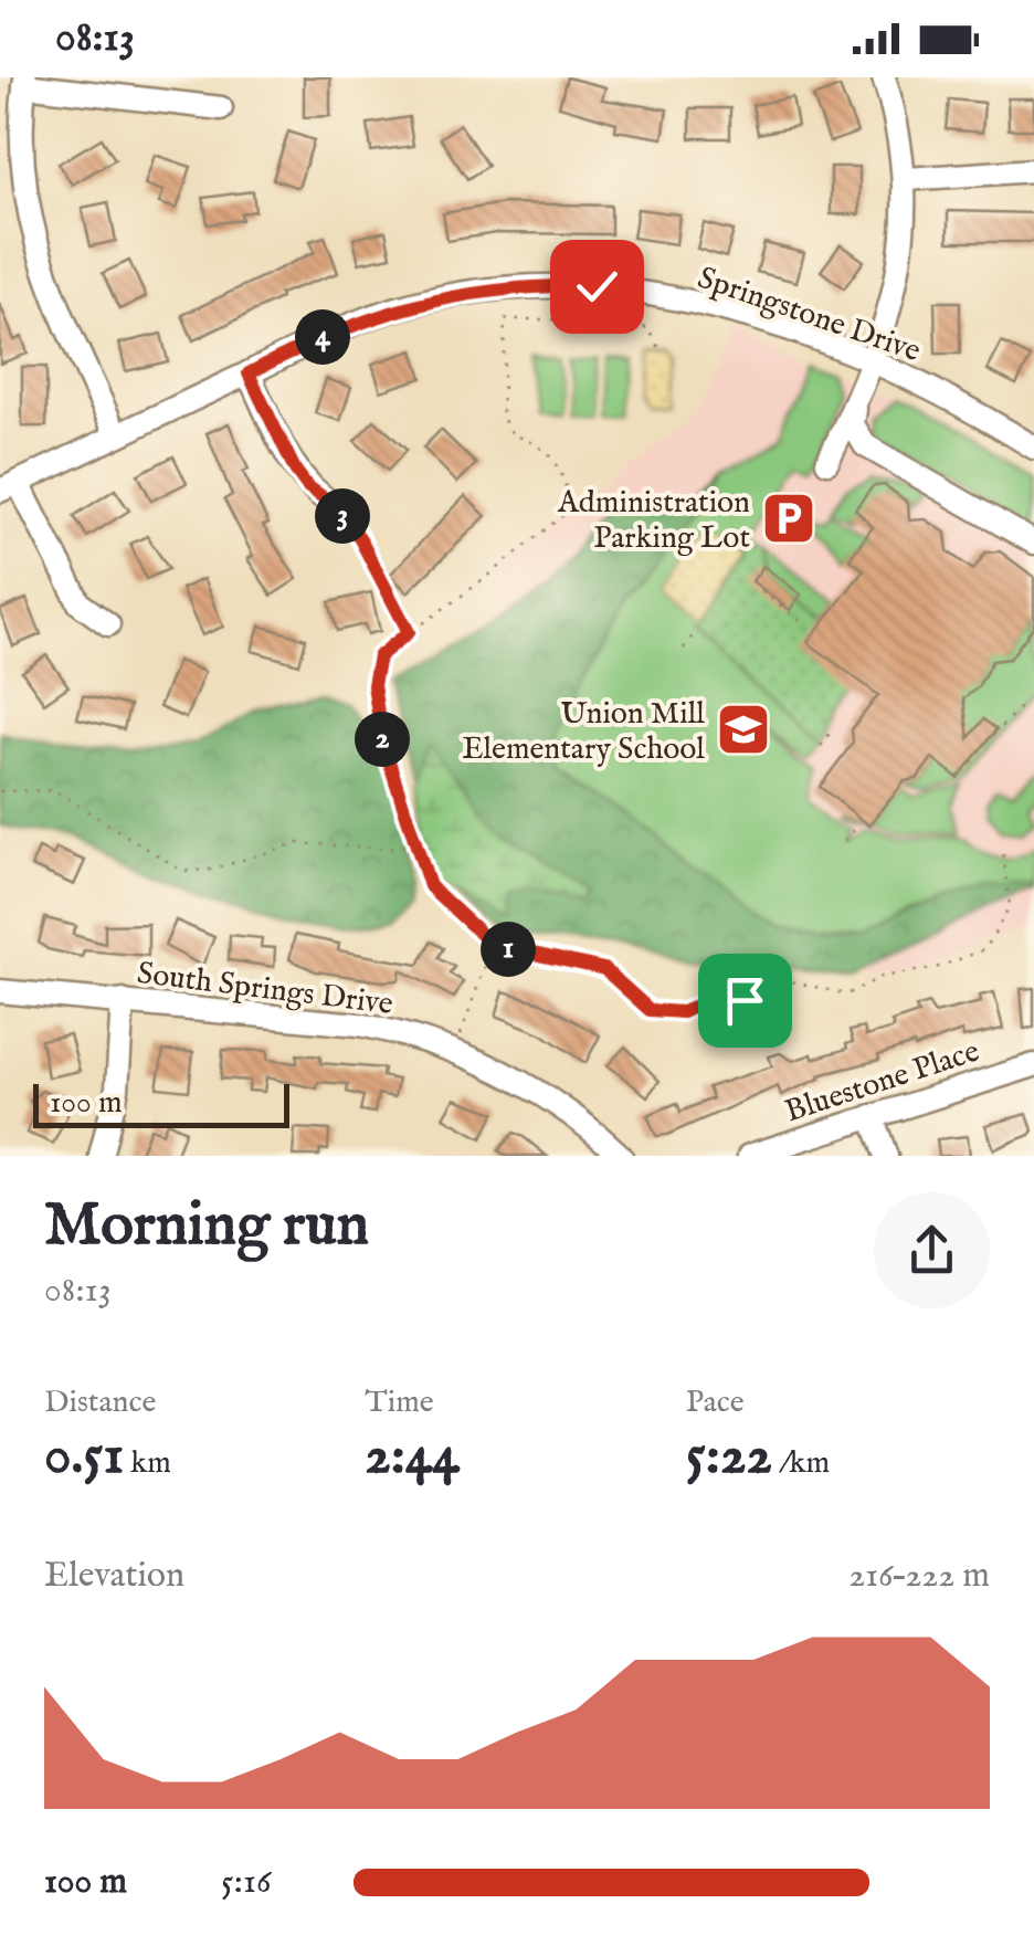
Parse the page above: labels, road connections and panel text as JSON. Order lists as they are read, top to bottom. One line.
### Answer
{"streets":{"street":["Springstone Drive","South Springs Drive","Bluestone Place"]},"places":{"parking":["Administration Parking Lot"],"school or university":["Union Mill Elementary School"]},"scale_bar":"100 m","page":{"status":"08:13","pins":["4","3","2","1"],"scale":"100 m","heading":["Morning run","08:13"],"stats":[["Distance","0.51 km"],["Time","2:44"],["Pace","5:22 /km"]],"chart":["Elevation","216–222 m"],"list":[{"name":"100 m","note":"5:16"}]}}
